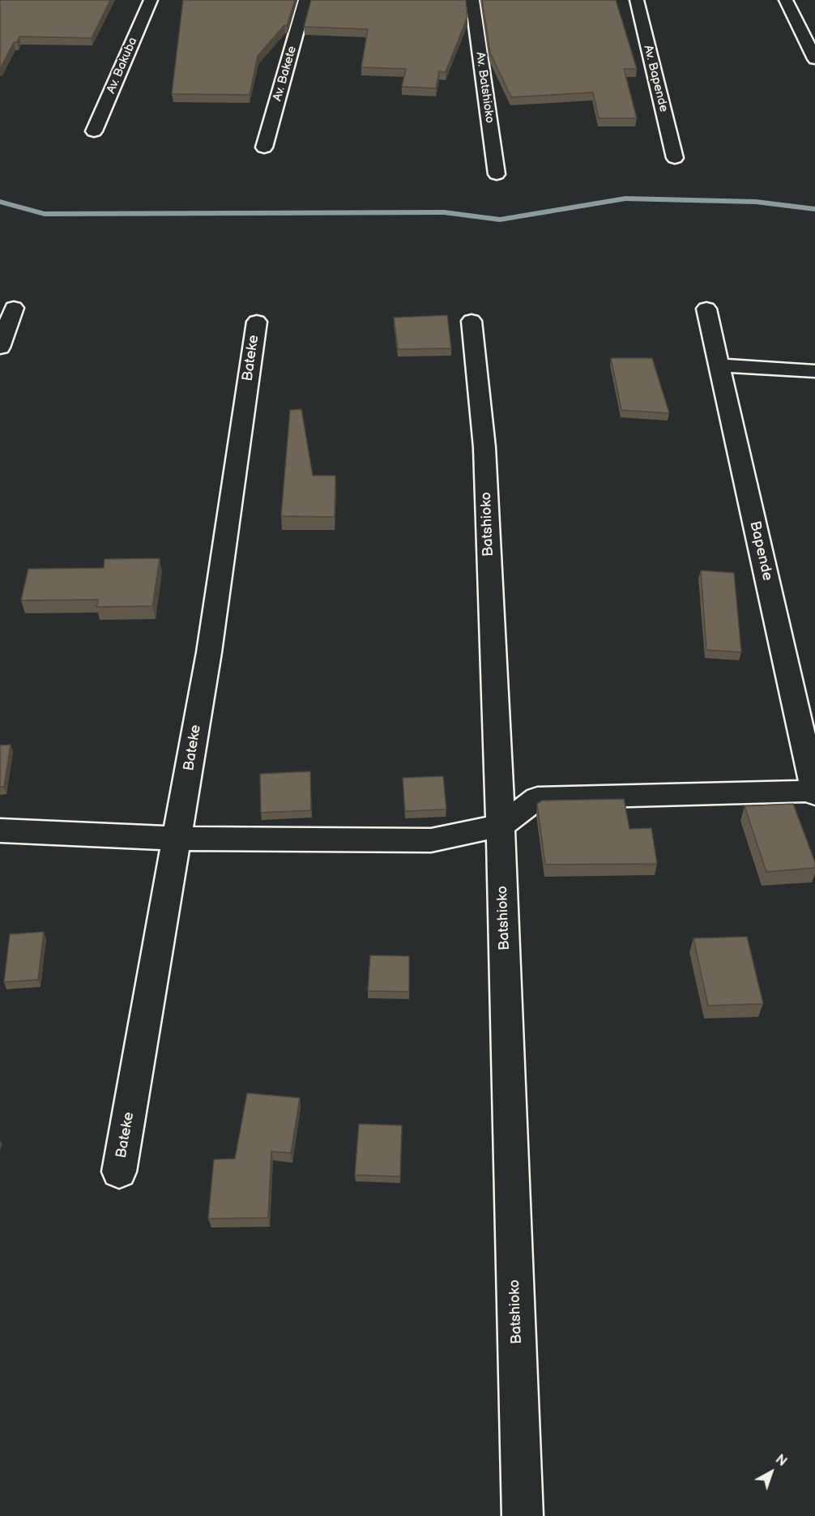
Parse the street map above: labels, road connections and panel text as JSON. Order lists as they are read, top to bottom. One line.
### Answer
{"streets":{"street":["Av. Bakuba","Av. Bakete","Av. Bapende","Av. Batshioko","Bateke","Batshioko","Bapende"]},"north":"top right"}
